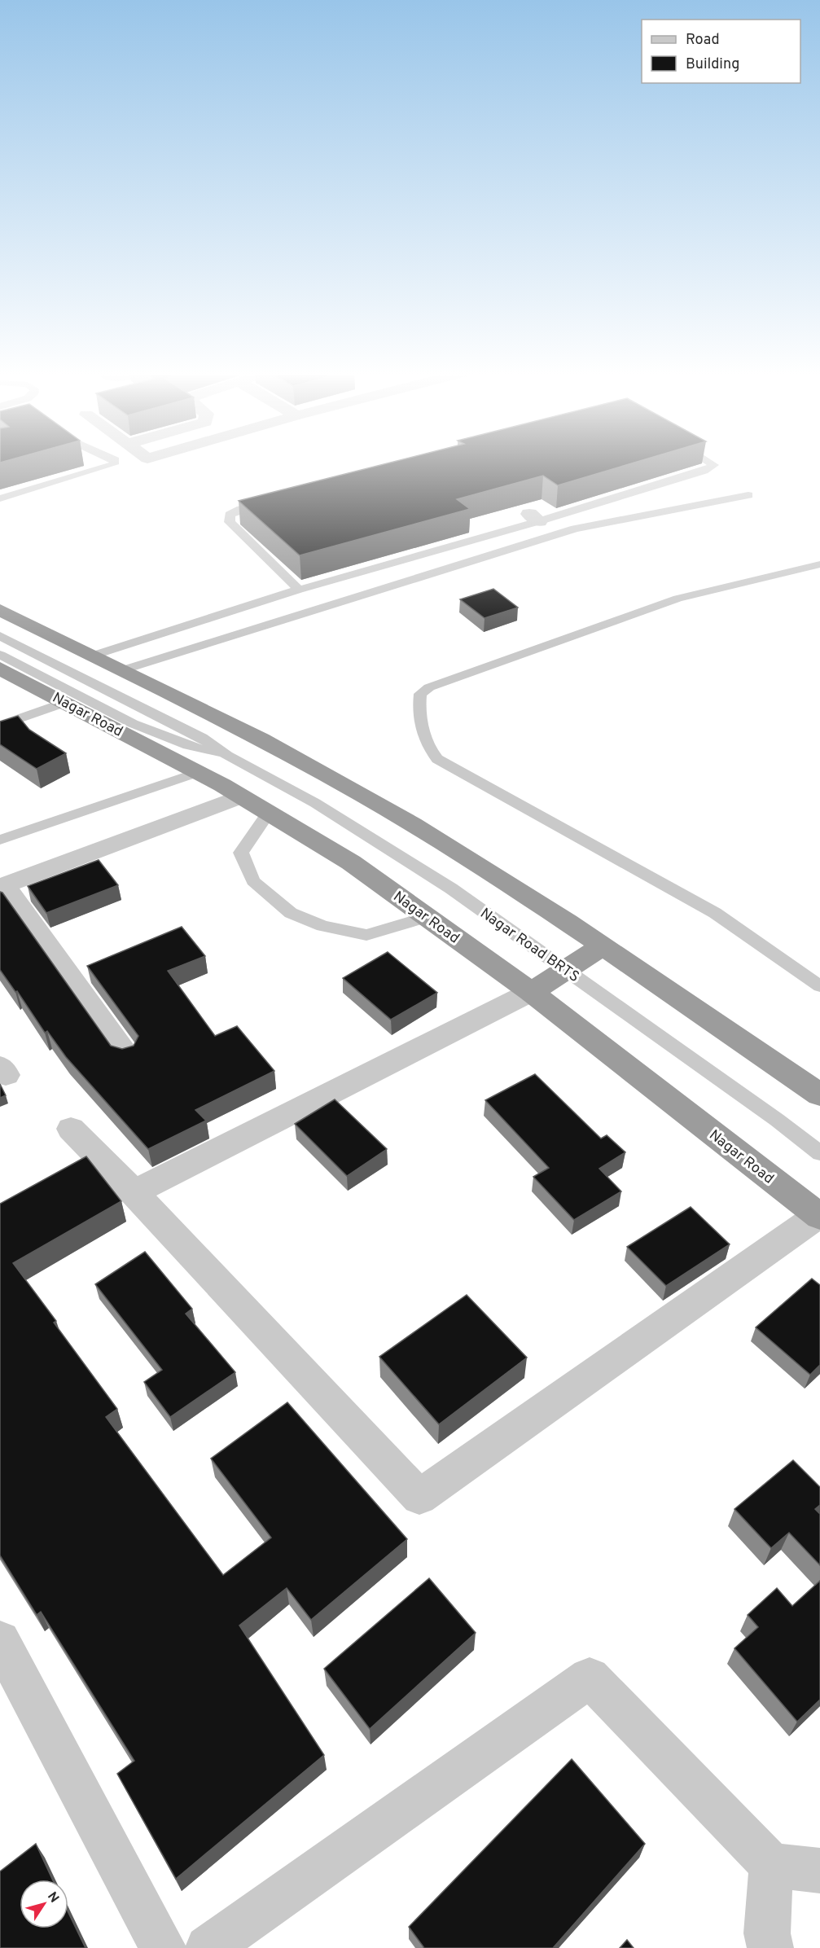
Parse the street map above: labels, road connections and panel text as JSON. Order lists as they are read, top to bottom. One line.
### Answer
{"streets":{"highway":["Nagar Road"],"lane":["Nagar Road BRTS"]},"legend":["Road","Building"],"north":"top right"}
